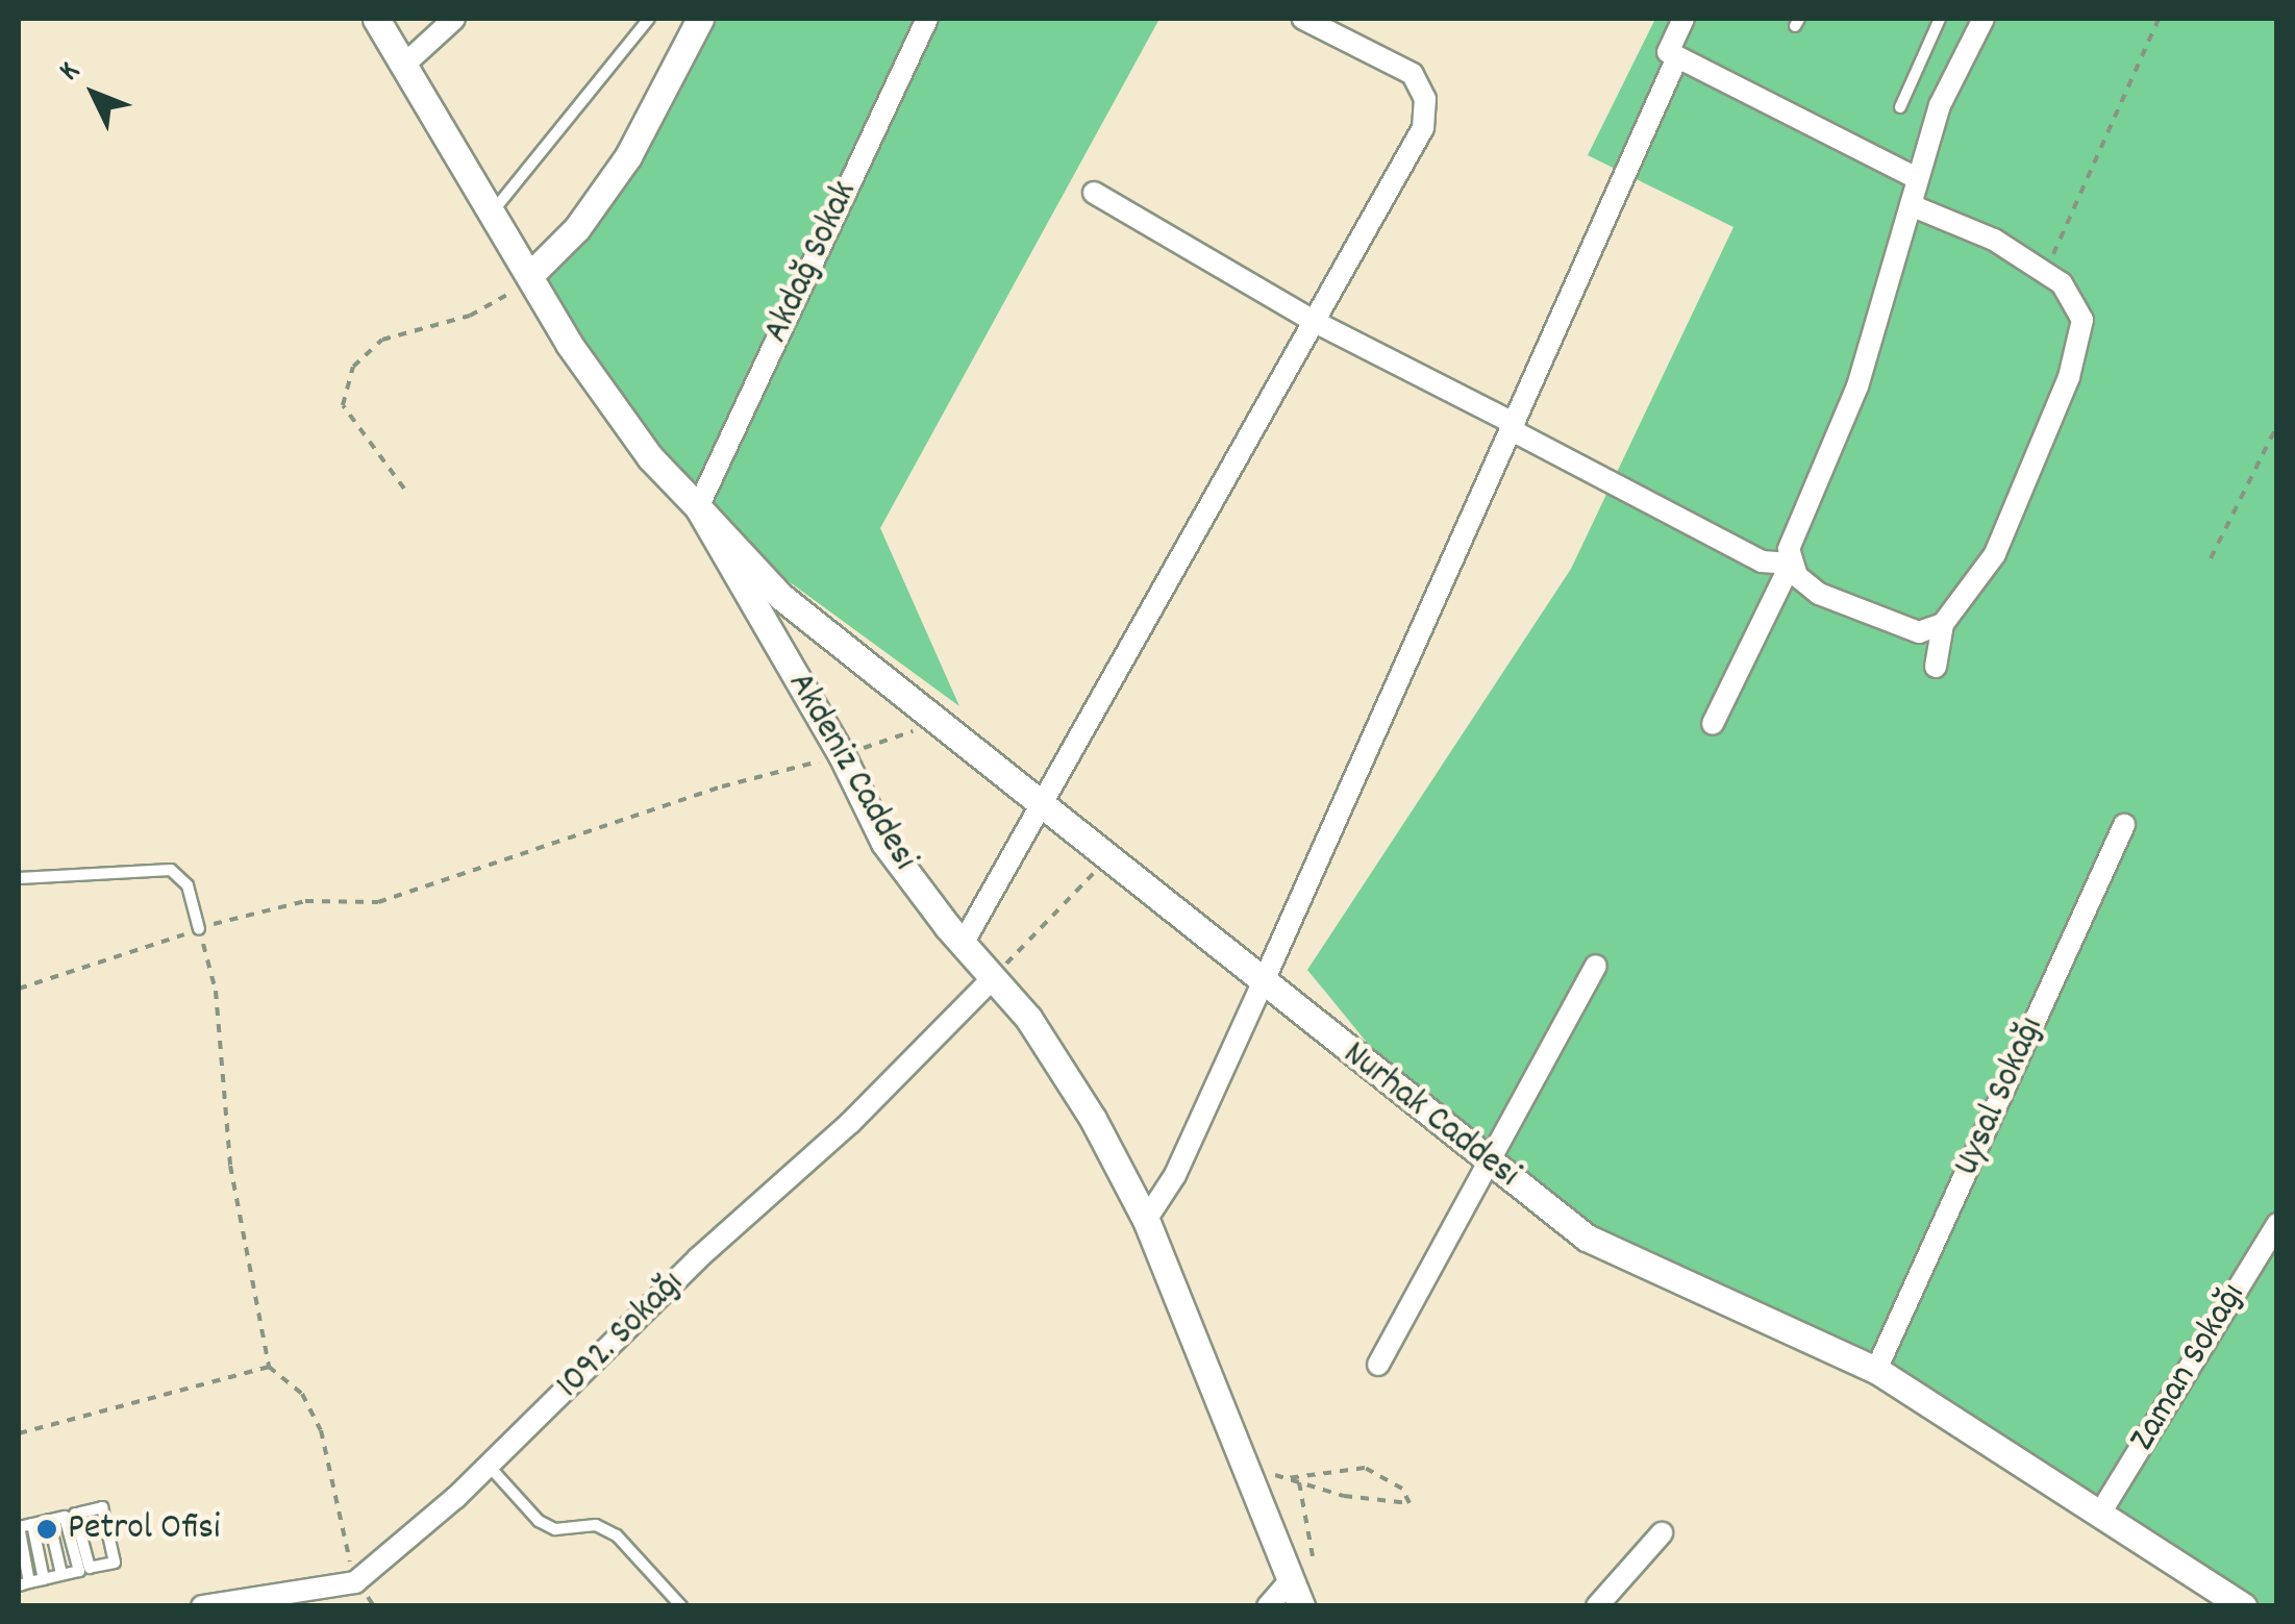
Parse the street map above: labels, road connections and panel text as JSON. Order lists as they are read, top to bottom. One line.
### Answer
{"streets":{"street":["Akdağ Sokak","Akdeniz Caddesi","Uysal Sokağı","Nurhak Caddesi","1092. Sokağı","Zaman Sokağı"]},"crossings":[["Akdağ Sokak","Akdeniz Caddesi"],["Akdağ Sokak","Nurhak Caddesi"],["Akdeniz Caddesi","Nurhak Caddesi"],["Akdeniz Caddesi","1092. Sokağı"],["Uysal Sokağı","Nurhak Caddesi"],["Nurhak Caddesi","Zaman Sokağı"]],"places":["Petrol Ofisi"],"north":"top left"}
